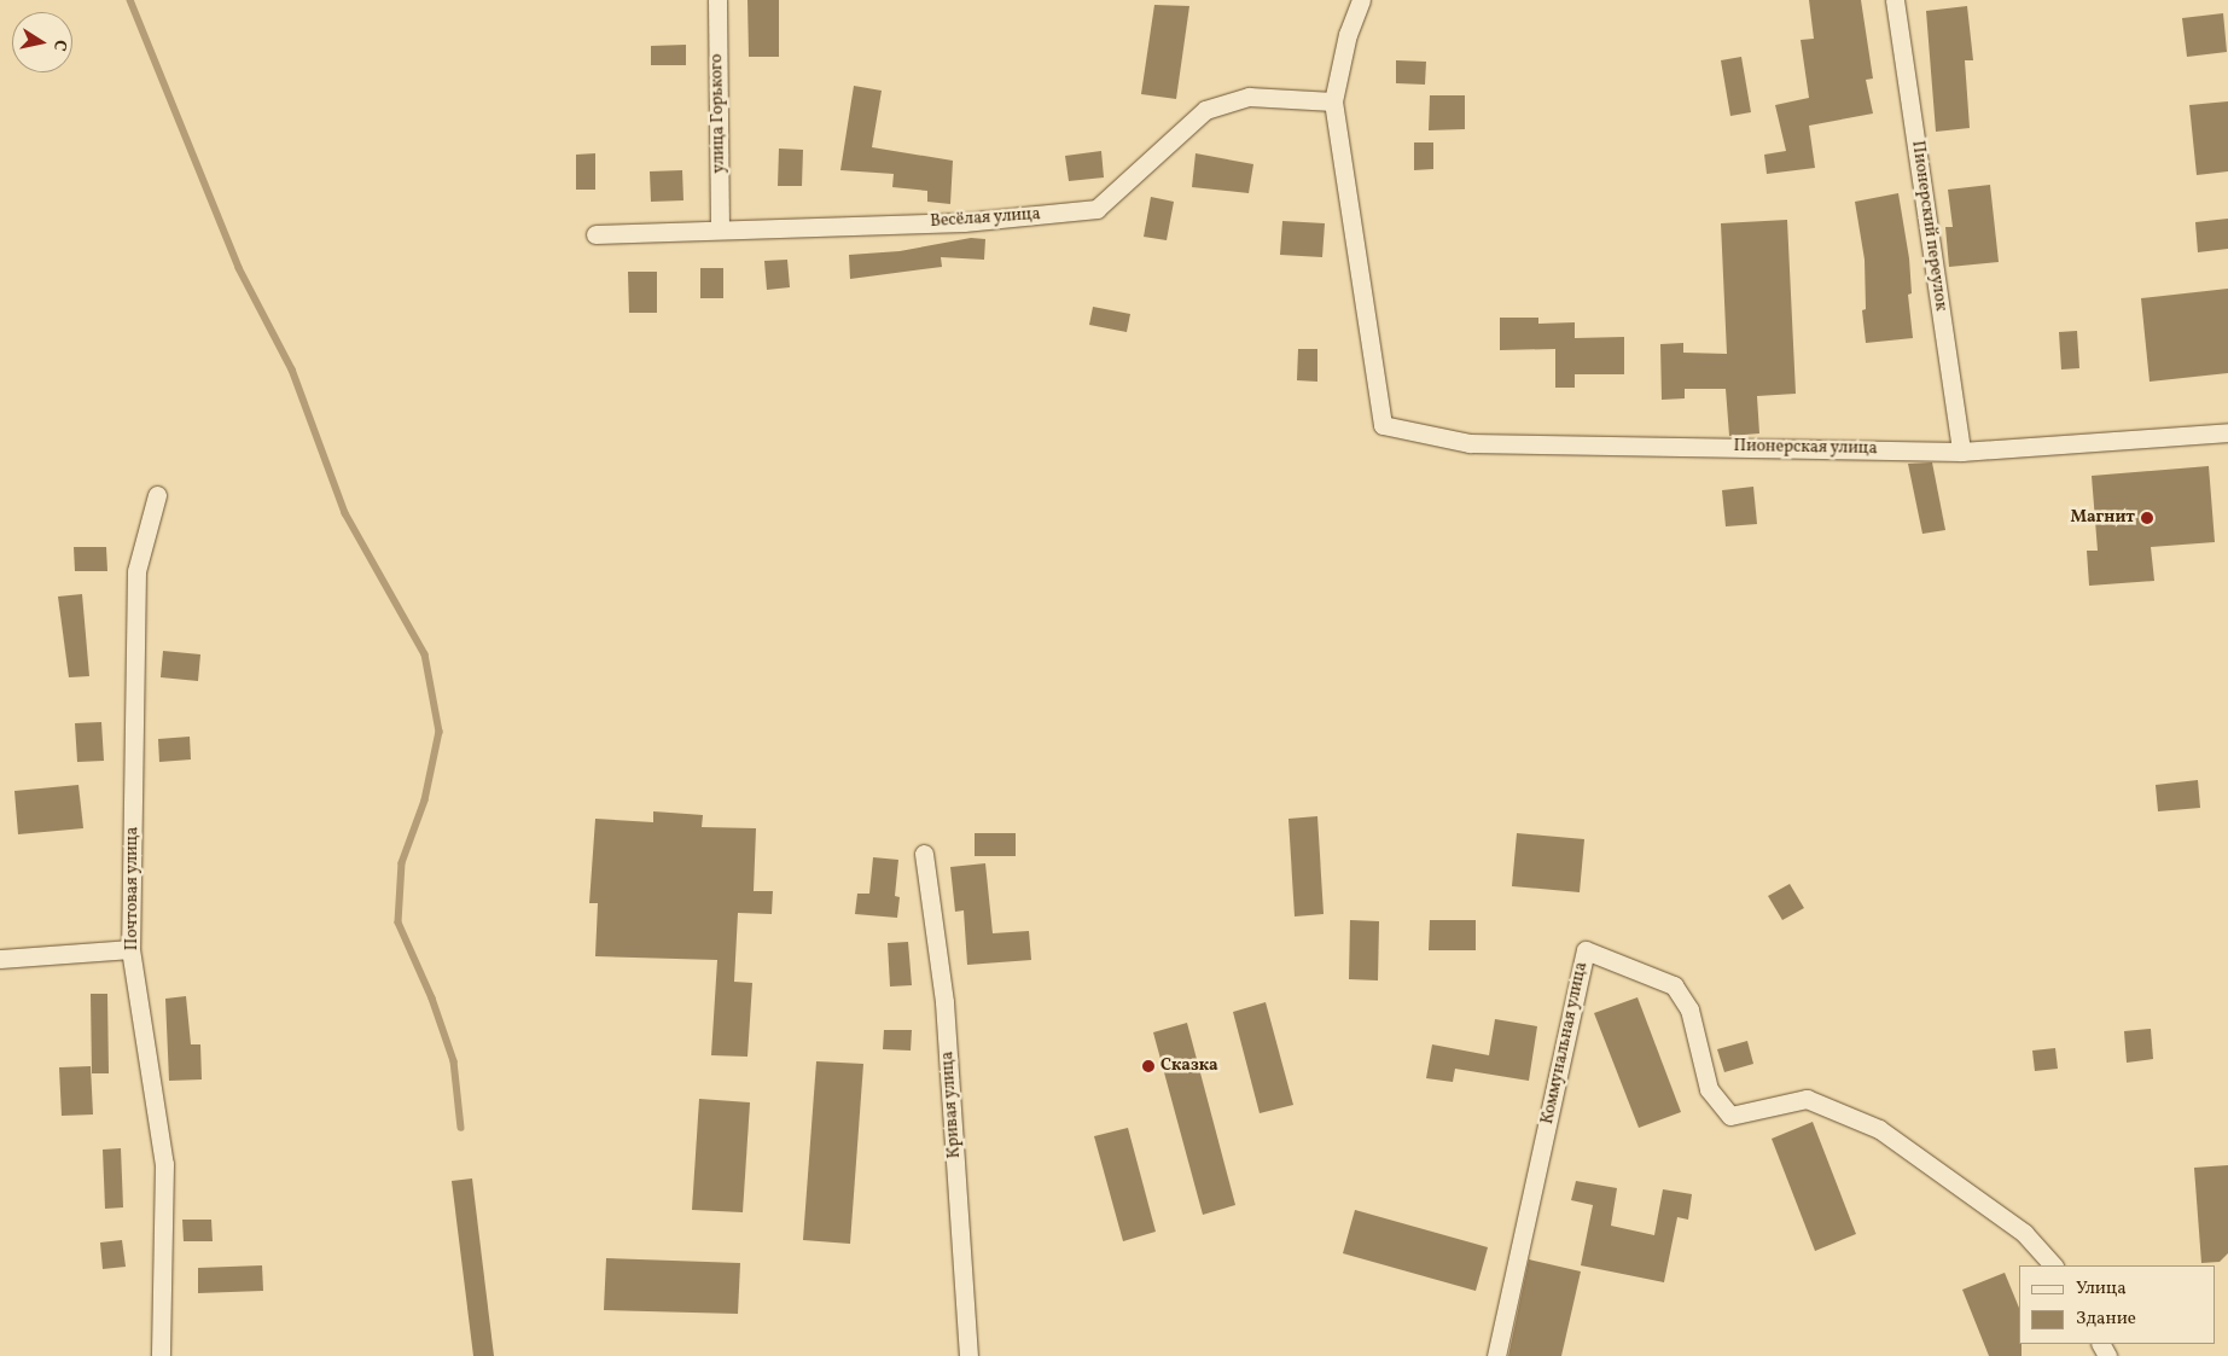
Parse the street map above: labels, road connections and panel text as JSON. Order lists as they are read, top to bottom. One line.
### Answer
{"streets":{"street":["улица Горького","Весёлая улица","Пионерский переулок","Пионерская улица","Почтовая улица","Коммунальная улица","Кривая улица"]},"crossings":[["улица Горького","Весёлая улица"],["Весёлая улица","Пионерская улица"],["Пионерский переулок","Пионерская улица"]],"places":["Магнит","Сказка"],"legend":["Улица","Здание"],"north":"right"}
